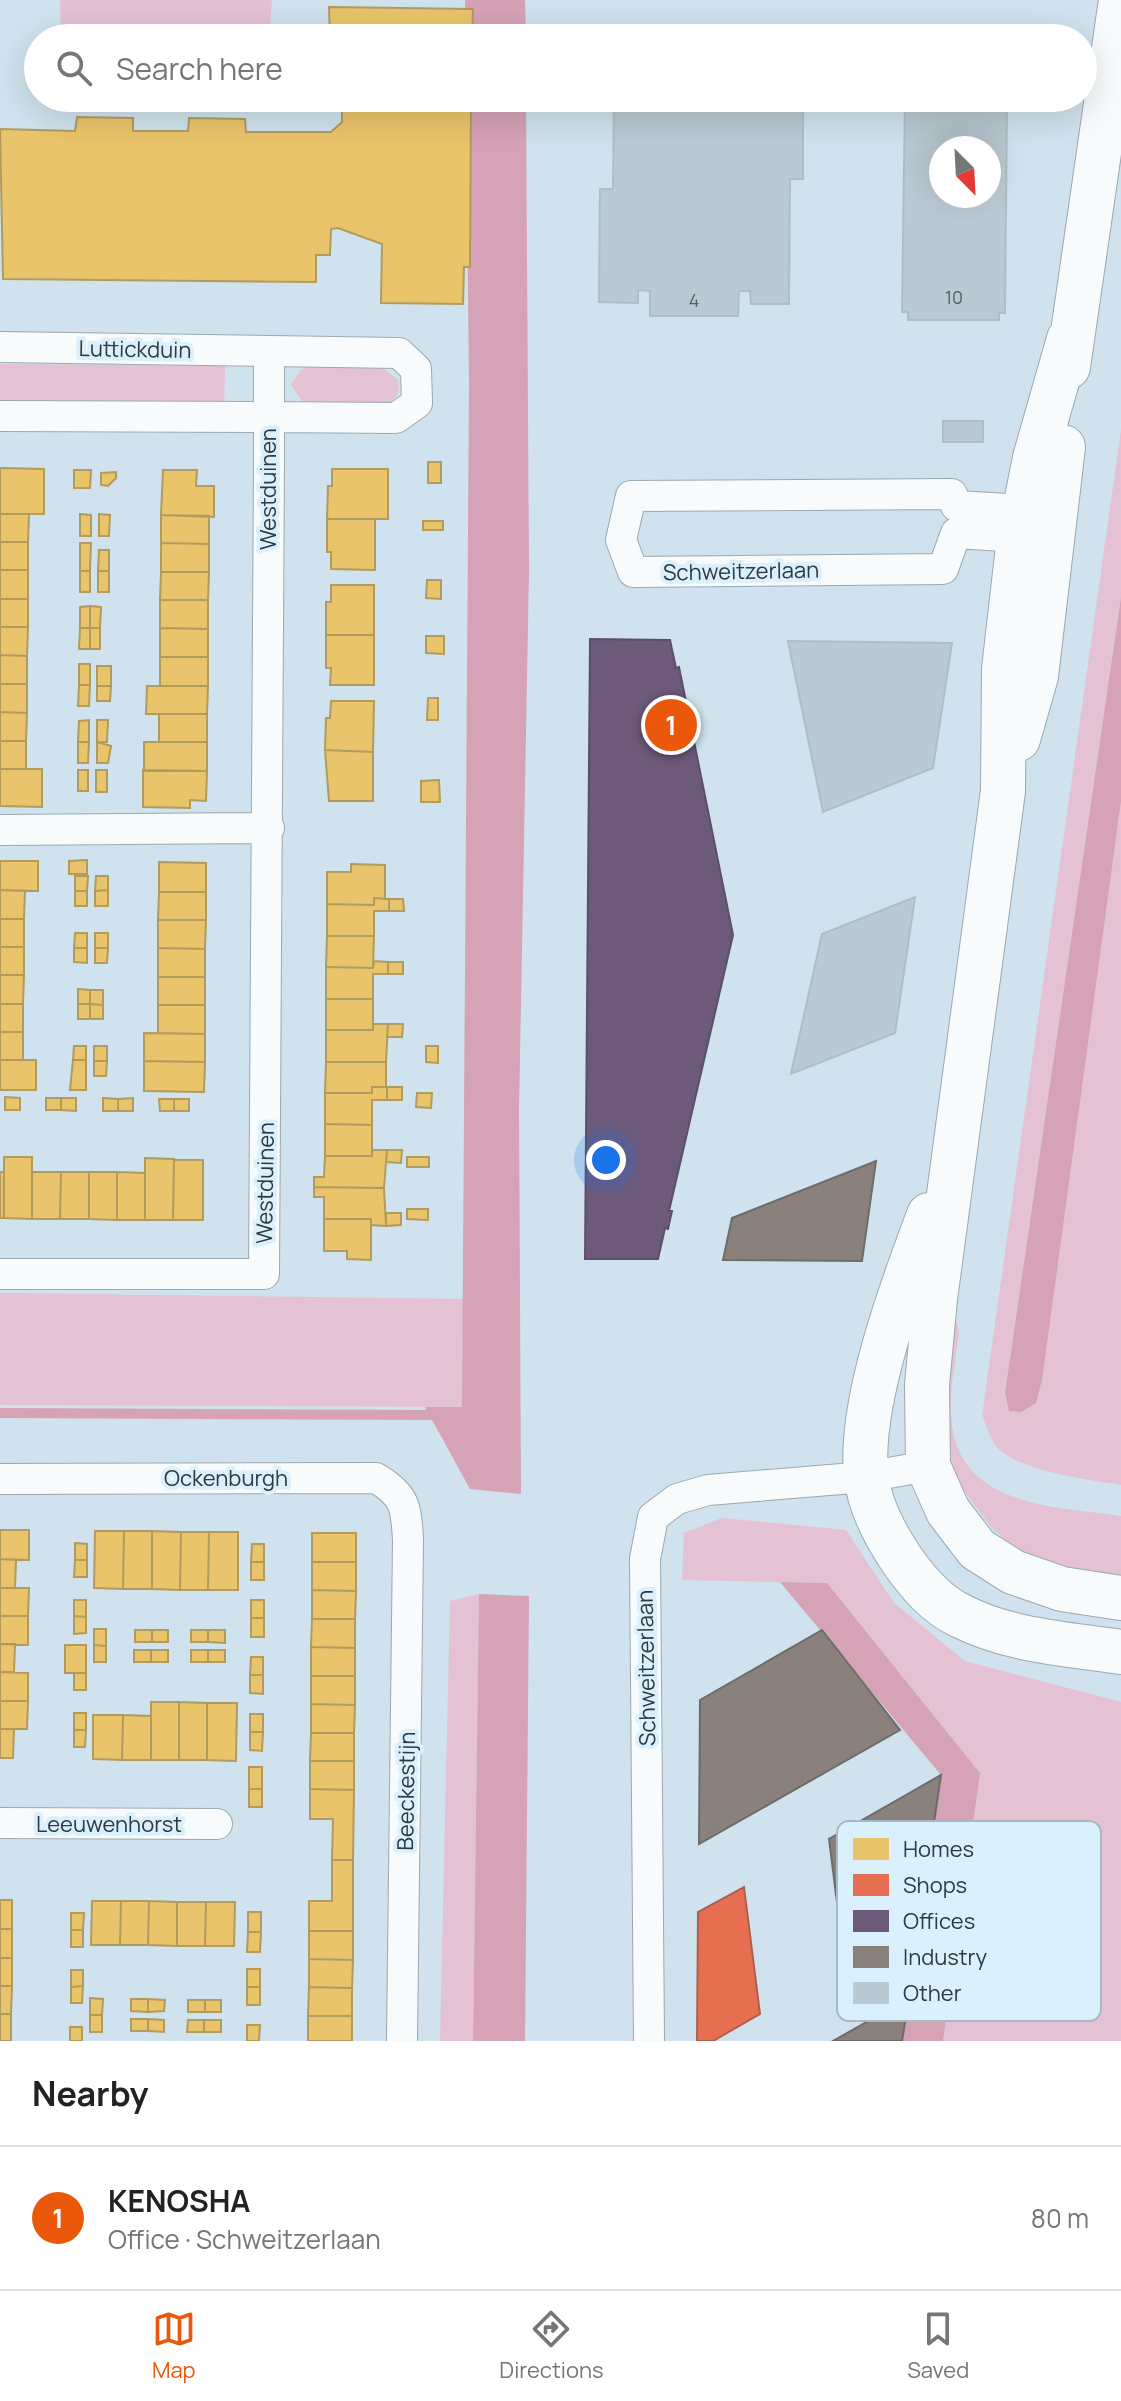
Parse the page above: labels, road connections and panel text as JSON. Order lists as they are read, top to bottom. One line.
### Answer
{"streets":{"street":["Luttickduin","Westduinen","Schweitzerlaan","Ockenburgh","Beeckestijn","Leeuwenhorst"]},"crossings":[["Luttickduin","Westduinen"],["Ockenburgh","Beeckestijn"]],"house_numbers":["10","4"],"legend":["Homes","Shops","Offices","Industry","Other"],"north":"bottom right","page":{"search":"Search here","pins":"1","heading":"Nearby","list":[{"mark":"1","name":"KENOSHA","note":"Office · Schweitzerlaan","value":"80 m"}],"nav":["Map","Directions","Saved"]}}
